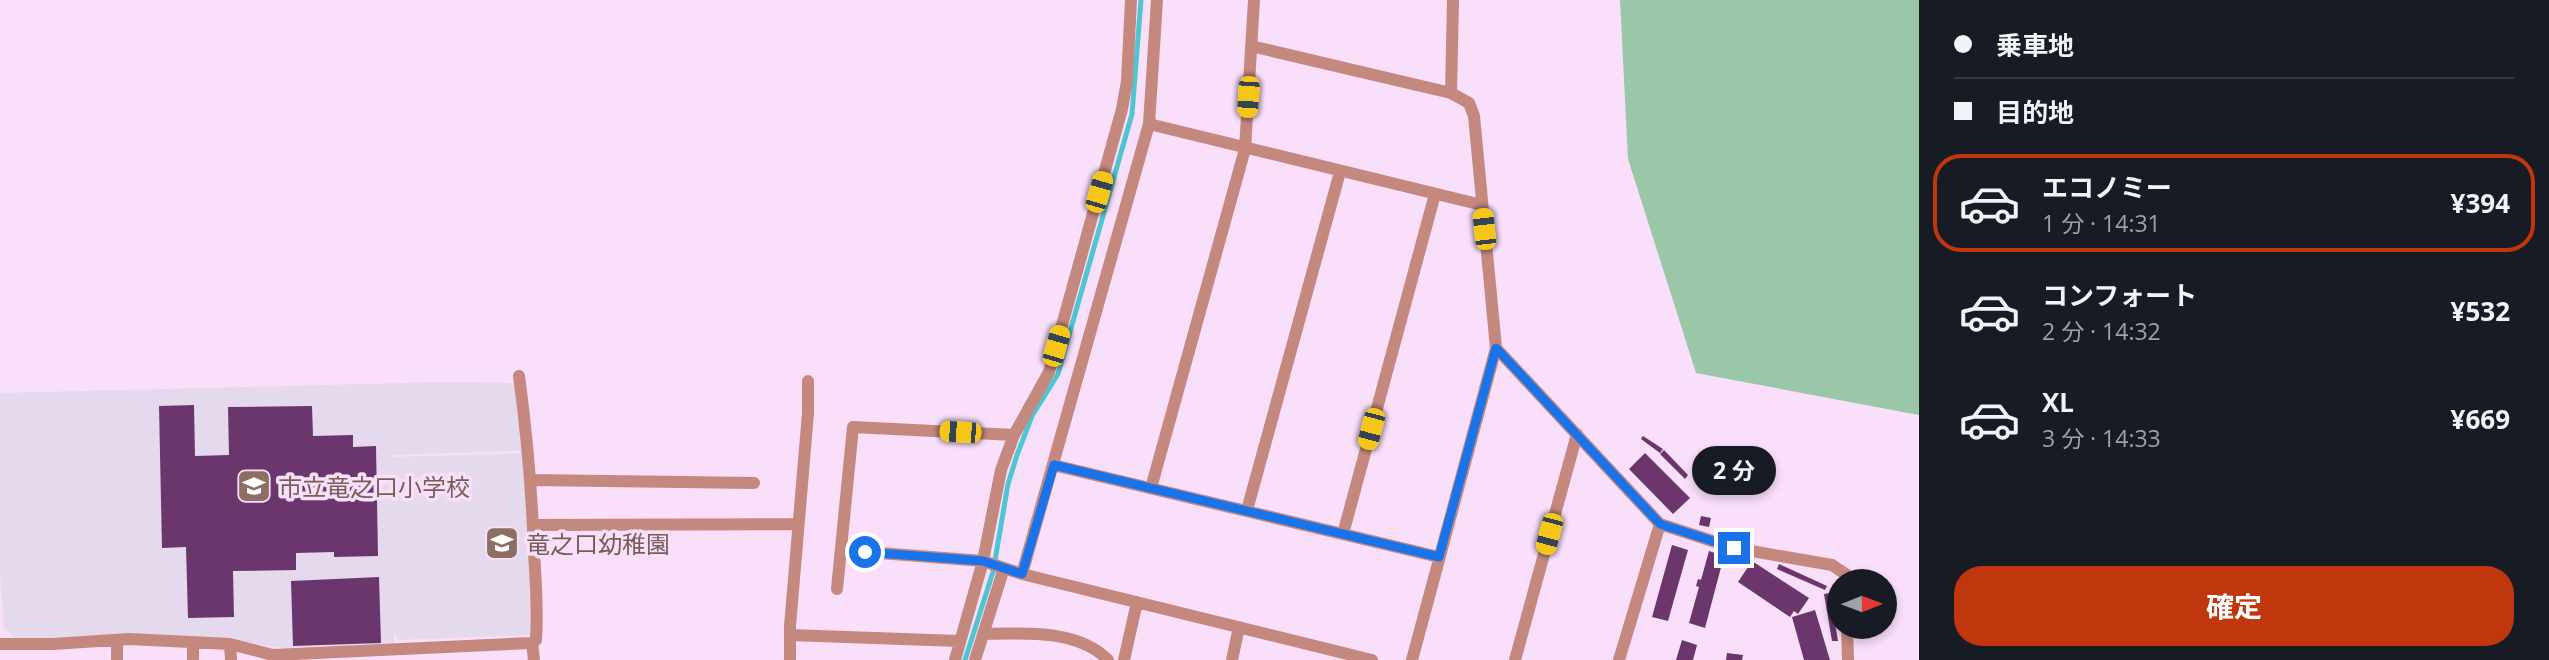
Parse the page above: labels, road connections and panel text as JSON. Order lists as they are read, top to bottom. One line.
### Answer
{"places":{"school or university":["市立竜之口小学校","竜之口幼稚園"]},"north":"right","page":{"banner":["乗車地","目的地"],"list":[{"name":"エコノミー","note":"1 分 · 14:31","value":"¥394"},{"name":"コンフォート","note":"2 分 · 14:32","value":"¥532"},{"name":"XL","note":"3 分 · 14:33","value":"¥669"}],"bubble":"2 分","buttons":"確定"}}
